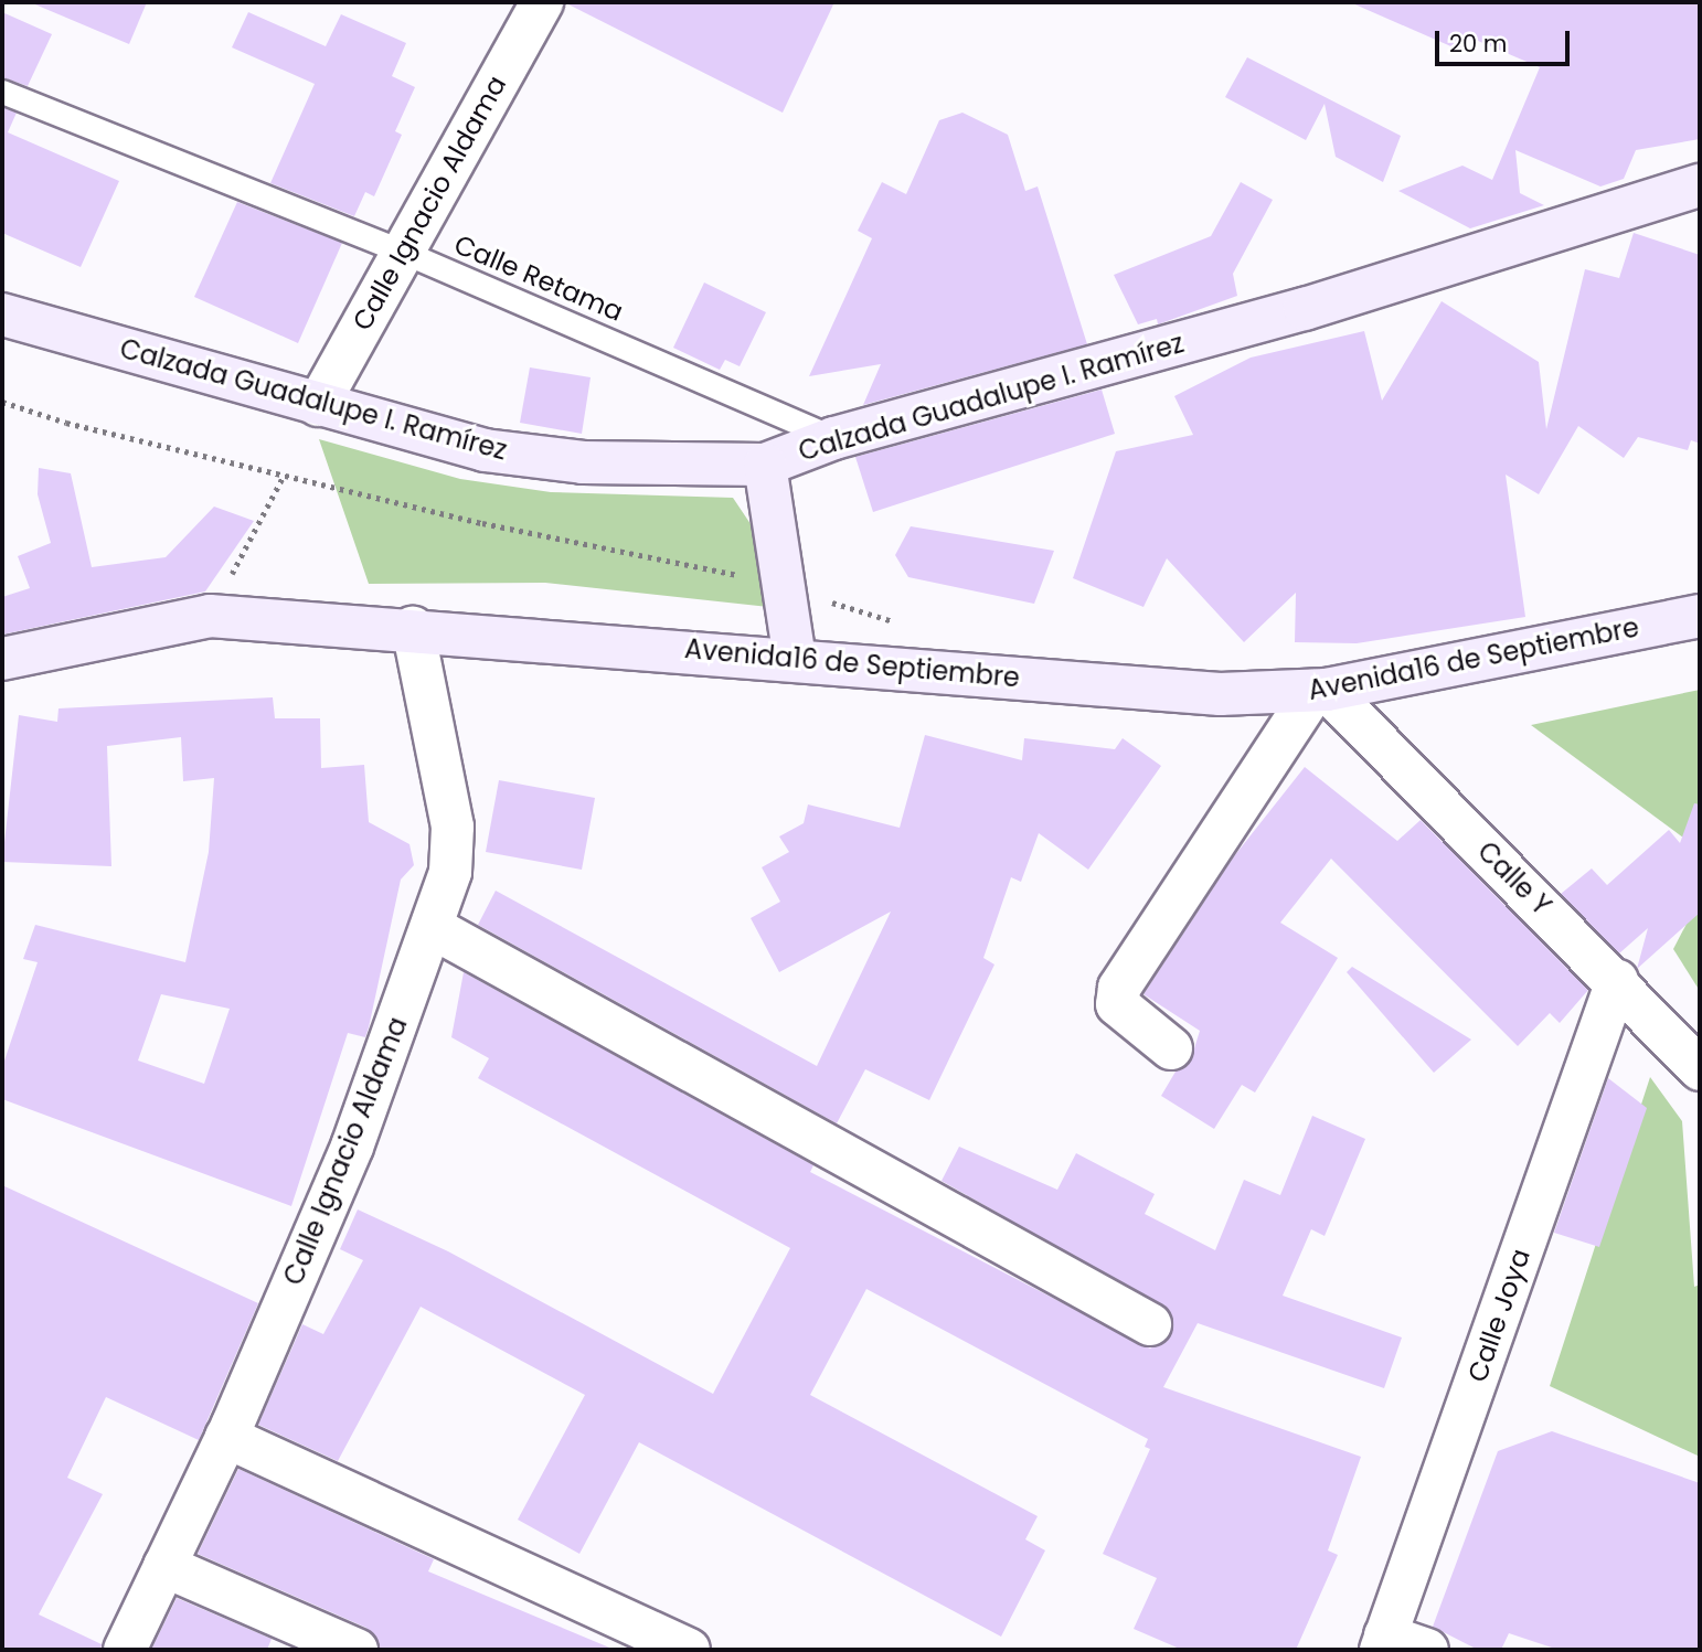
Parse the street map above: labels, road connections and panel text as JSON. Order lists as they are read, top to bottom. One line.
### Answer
{"streets":{"main road":["Calzada Guadalupe I. Ramírez","Avenida16 de Septiembre"],"street":["Calle Ignacio Aldama","Calle Y","Calle Joya"],"lane":["Calle Retama"]},"crossings":[["Calle Ignacio Aldama","Calle Retama"],["Calle Ignacio Aldama","Calzada Guadalupe I. Ramírez"],["Calle Ignacio Aldama","Avenida16 de Septiembre"],["Calle Retama","Calzada Guadalupe I. Ramírez"],["Avenida16 de Septiembre","Calle Y"],["Calle Y","Calle Joya"]],"scale_bar":"20 m"}
